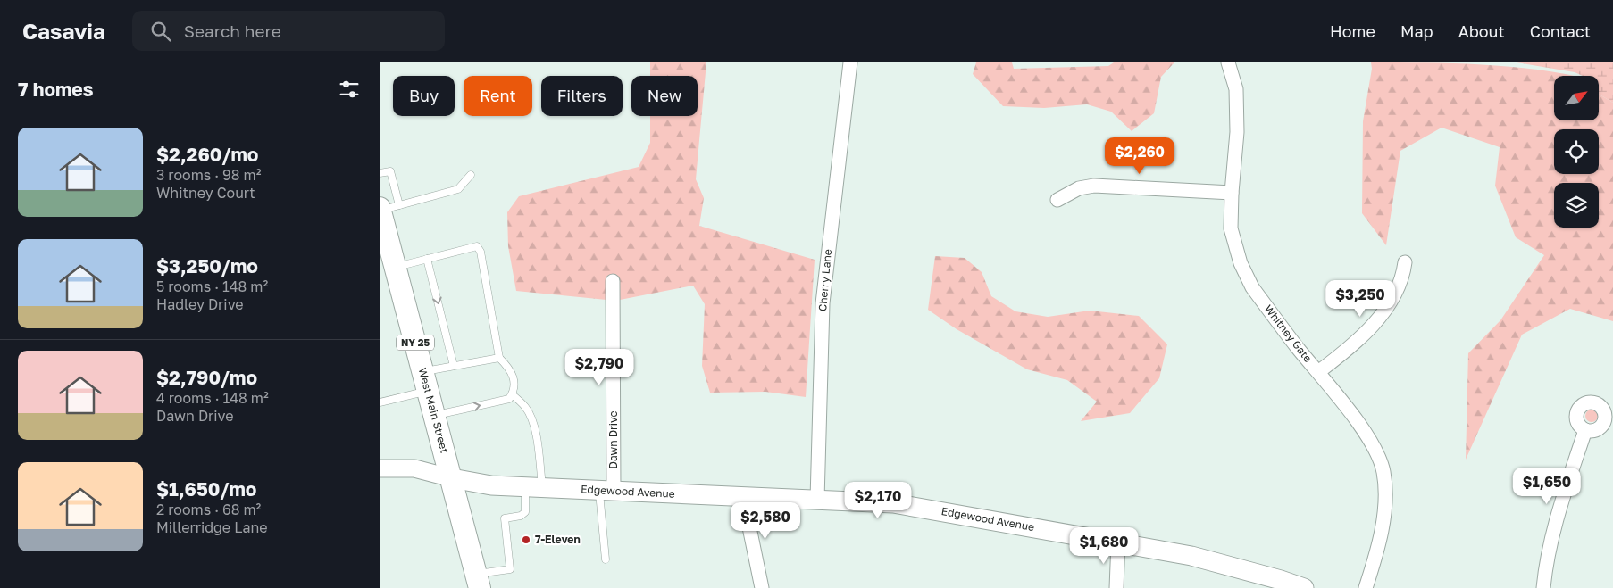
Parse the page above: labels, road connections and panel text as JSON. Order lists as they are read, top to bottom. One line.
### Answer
{"streets":{"main road":["NY 25","West Main Street","Edgewood Avenue"],"street":["Cherry Lane","Whitney Gate","Dawn Drive"]},"crossings":[["Cherry Lane","Edgewood Avenue"],["West Main Street","Edgewood Avenue"],["Dawn Drive","Edgewood Avenue"]],"places":["7-Eleven"],"north":"top right","page":{"header":"Casavia","search":"Search here","nav":["Home","Map","About","Contact"],"heading":"7 homes","chip":["Buy","Rent","Filters","New"],"list":[{"name":"$2,260/mo","note":"3 rooms · 98 m² · Whitney Court"},{"name":"$3,250/mo","note":"5 rooms · 148 m² · Hadley Drive"},{"name":"$2,790/mo","note":"4 rooms · 148 m² · Dawn Drive"},{"name":"$1,650/mo","note":"2 rooms · 68 m² · Millerridge Lane"}],"price":["$2,260","$3,250","$2,790","$1,650","$2,170","$2,580","$1,680"]}}
